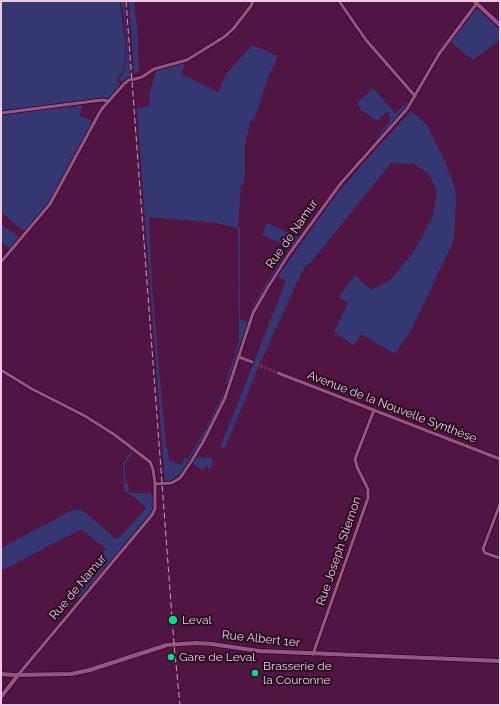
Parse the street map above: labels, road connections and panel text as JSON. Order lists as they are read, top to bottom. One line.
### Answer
{"streets":{"street":["Rue de Namur","Avenue de la Nouvelle Synthèse","Rue Joseph Stiernon","Rue Albert 1er"]},"crossings":[["Rue de Namur","Rue Albert 1er"],["Avenue de la Nouvelle Synthèse","Rue Joseph Stiernon"],["Rue Joseph Stiernon","Rue Albert 1er"]],"places":["Leval","Gare de Leval","Brasserie de la Couronne"]}
